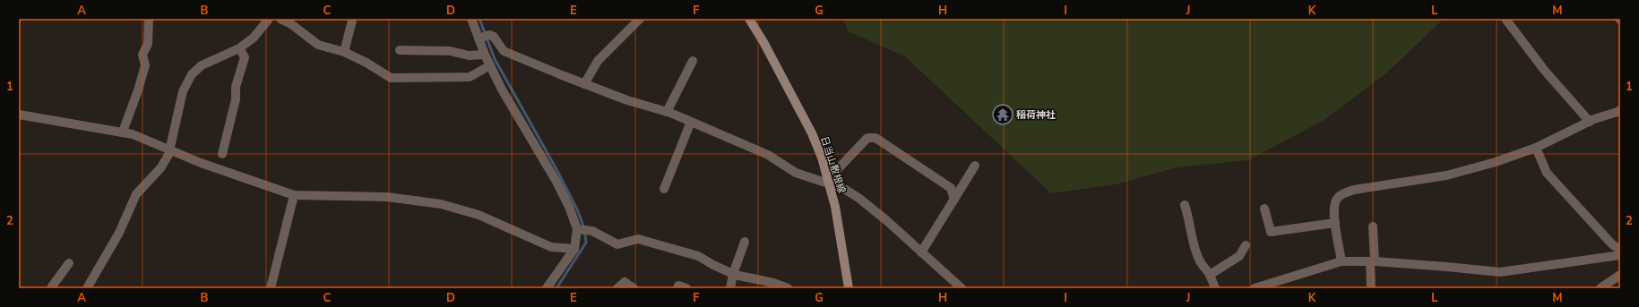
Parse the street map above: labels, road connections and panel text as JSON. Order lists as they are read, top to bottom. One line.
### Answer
{"streets":{"main road":["日当山敷根線"]},"places":{"temple":["稲荷神社"]},"grid":{"columns":["A","B","C","D","E","F","G","H","I","J","K","L","M"],"rows":["1","2"]}}
